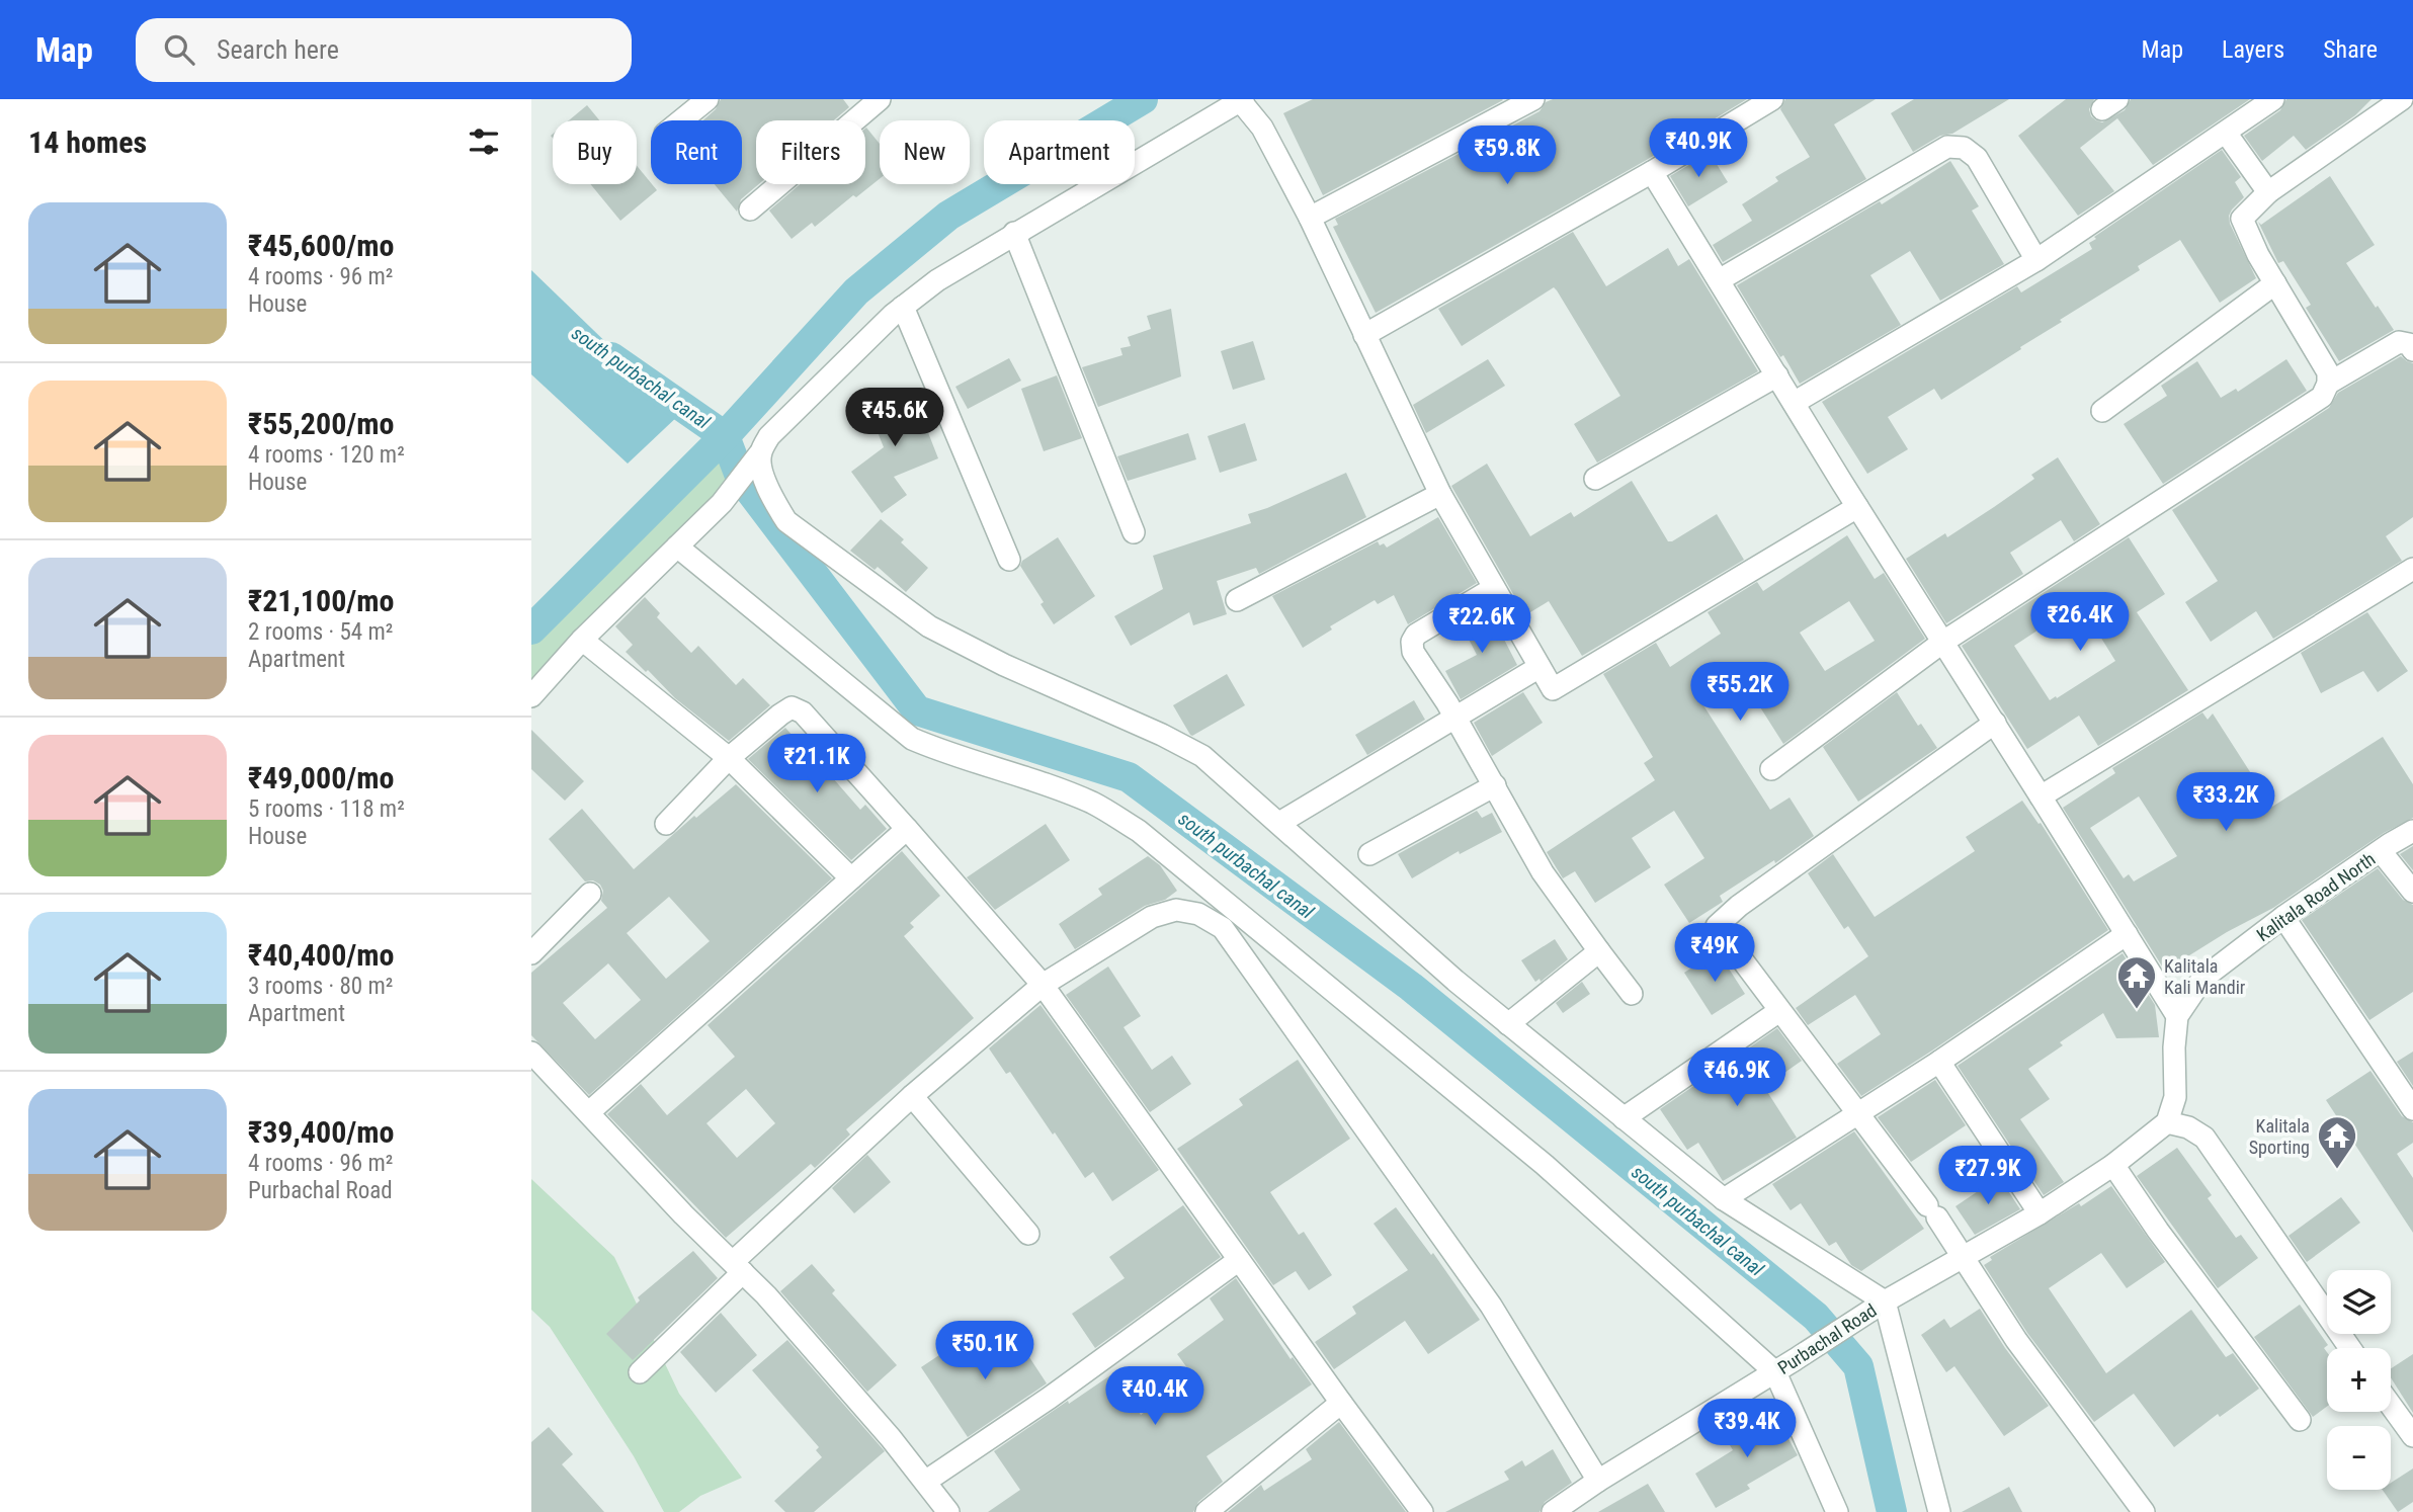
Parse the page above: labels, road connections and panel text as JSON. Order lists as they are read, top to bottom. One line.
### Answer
{"streets":{"street":["Kalitala Road North","Purbachal Road"]},"water":["south purbachal canal"],"places":{"temple":["Kalitala Kali Mandir","Kalitala Sporting"]},"page":{"header":"Map","search":"Search here","nav":["Map","Layers","Share"],"heading":"14 homes","price":["₹40.9K","₹59.8K","₹45.6K","₹26.4K","₹22.6K","₹55.2K","₹21.1K","₹33.2K","₹49K","₹46.9K","₹27.9K","₹50.1K","₹40.4K","₹39.4K"],"chip":["Buy","Rent","Filters","New","Apartment"],"list":[{"name":"₹45,600/mo","note":"4 rooms · 96 m² · House"},{"name":"₹55,200/mo","note":"4 rooms · 120 m² · House"},{"name":"₹21,100/mo","note":"2 rooms · 54 m² · Apartment"},{"name":"₹49,000/mo","note":"5 rooms · 118 m² · House"},{"name":"₹40,400/mo","note":"3 rooms · 80 m² · Apartment"},{"name":"₹39,400/mo","note":"4 rooms · 96 m² · Purbachal Road"}],"map_buttons":["+","−"]}}
